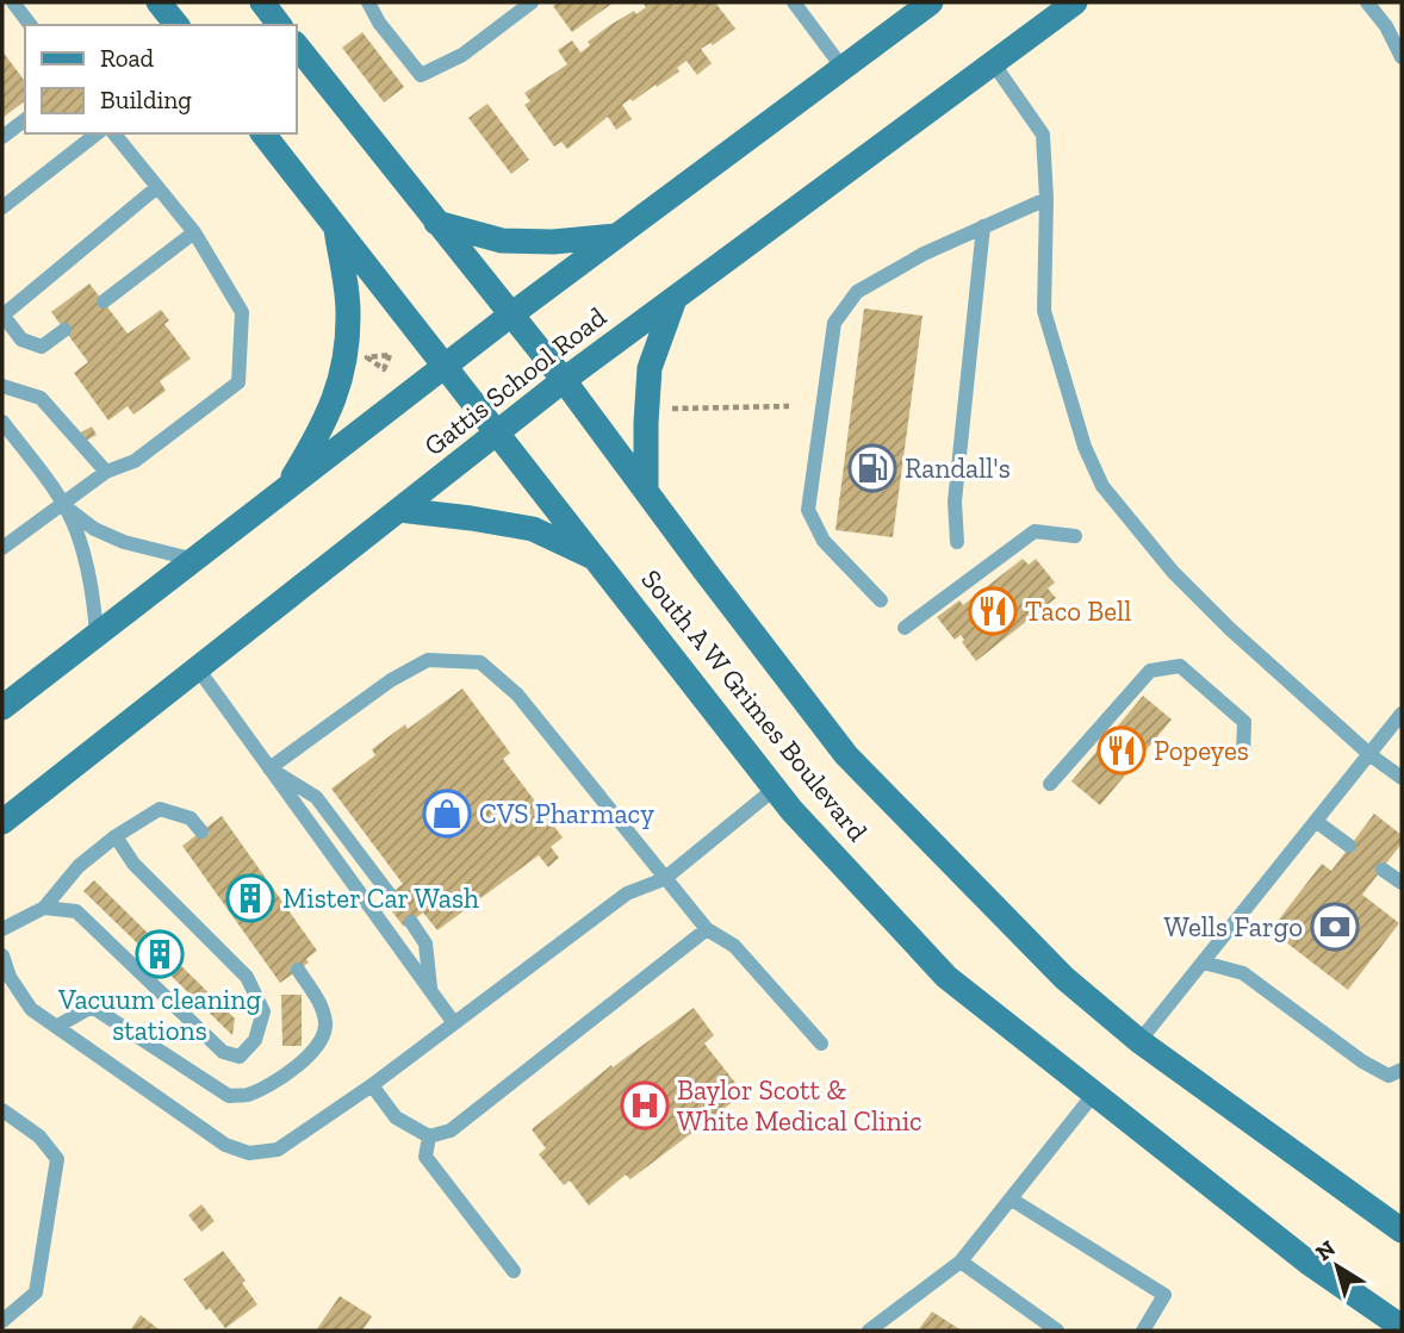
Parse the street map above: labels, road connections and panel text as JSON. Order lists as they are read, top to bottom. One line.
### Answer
{"streets":{"main road":["Gattis School Road","South A W Grimes Boulevard"]},"crossings":[["Gattis School Road","South A W Grimes Boulevard"]],"places":{"fuel station":["Randall's"],"restaurant":["Taco Bell","Popeyes"],"shop":["CVS Pharmacy"],"building":["Mister Car Wash","Vacuum cleaning stations"],"bank":["Wells Fargo"],"hospital":["Baylor Scott & White Medical Clinic"]},"legend":["Road","Building"],"north":"top left"}
